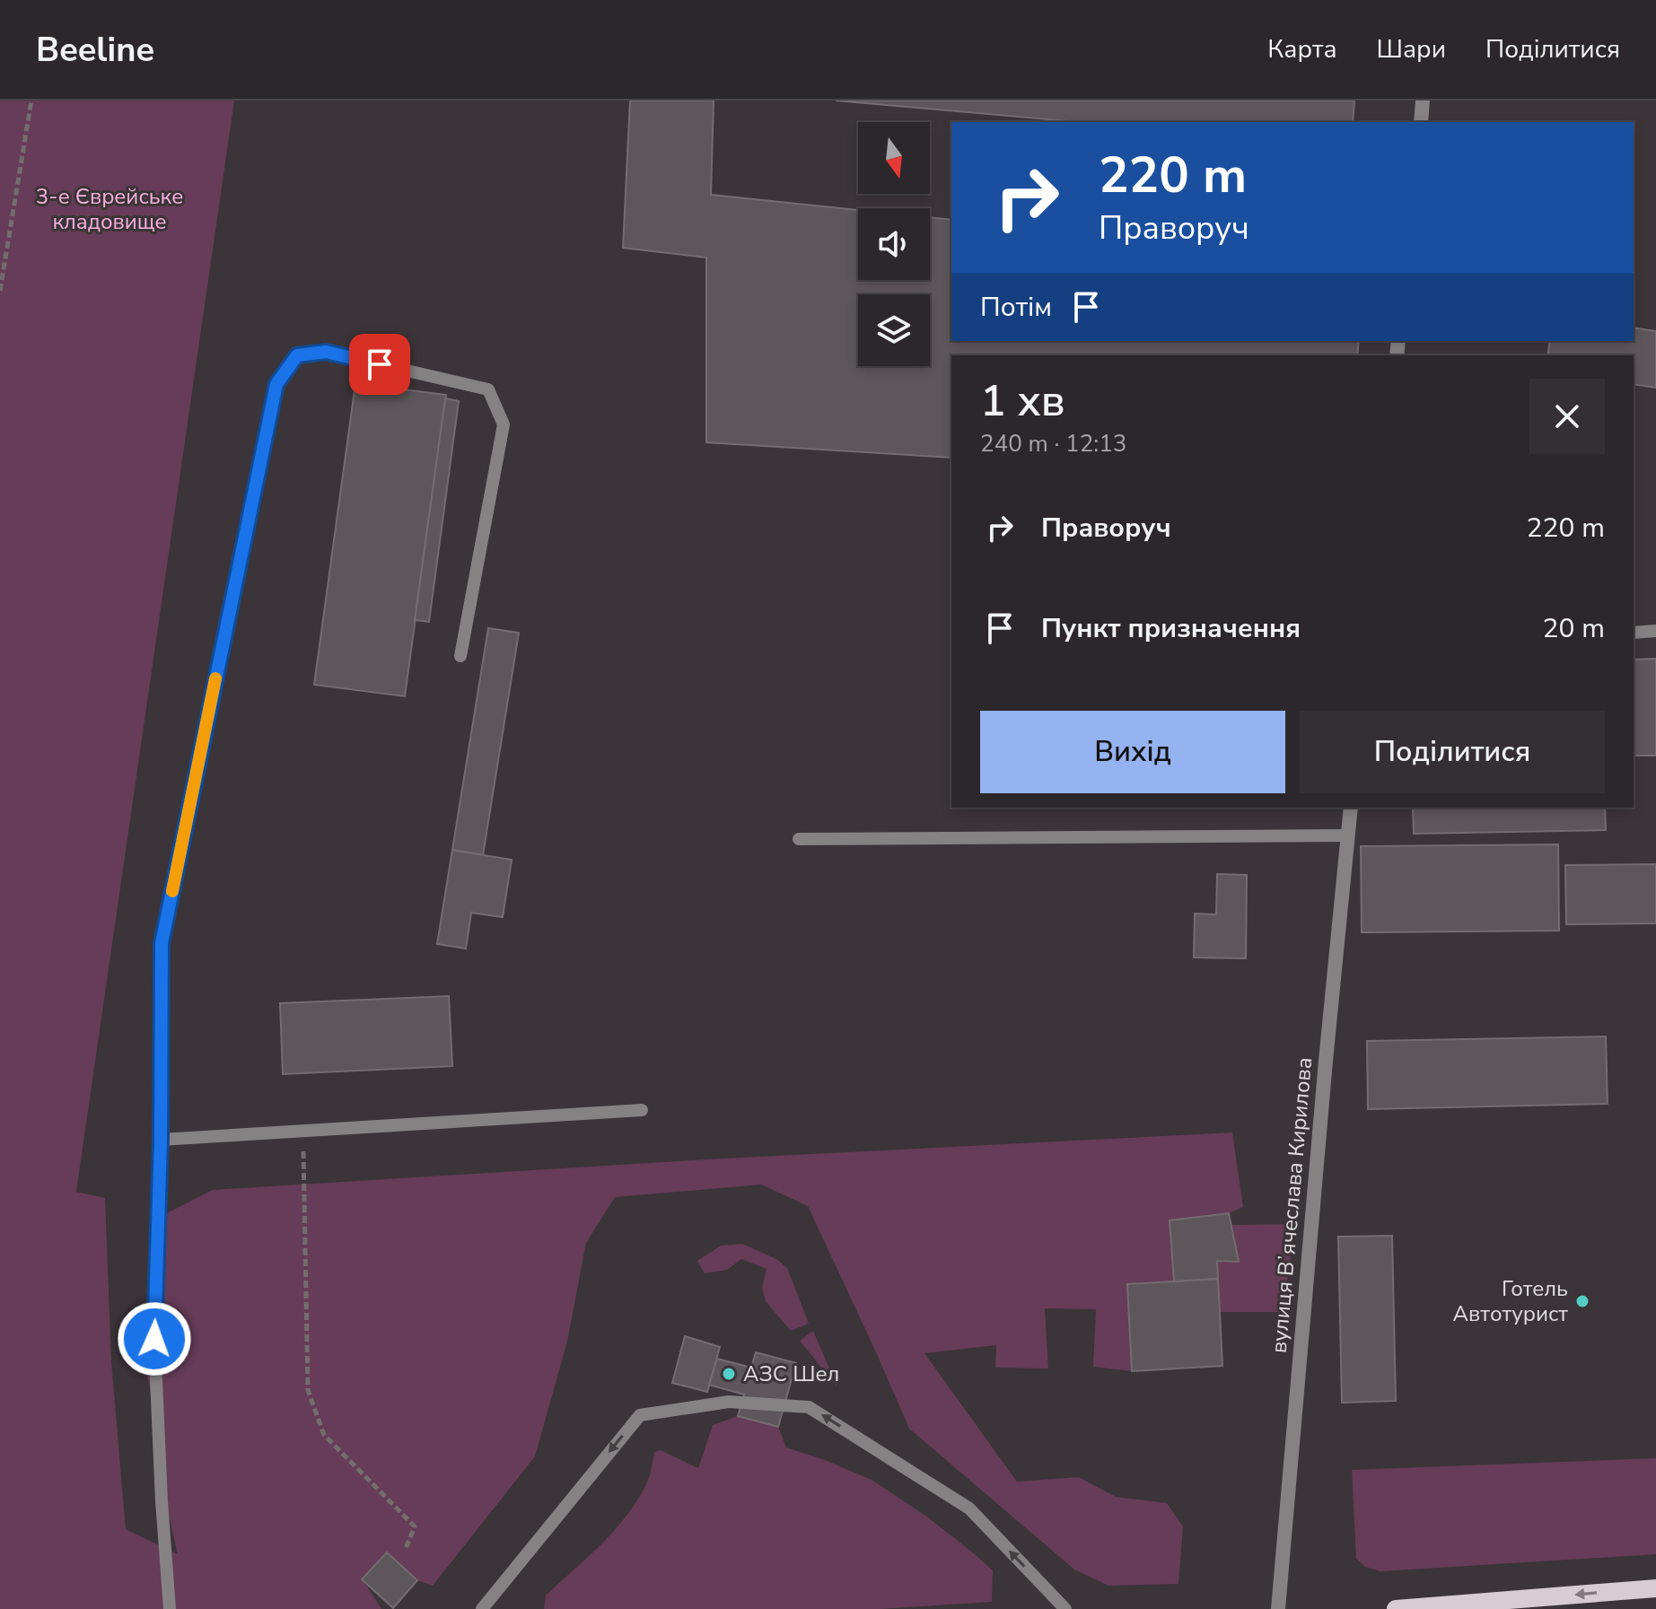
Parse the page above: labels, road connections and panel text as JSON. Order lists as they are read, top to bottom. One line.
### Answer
{"streets":{"street":["вулиця Вʼячеслава Кирилова"]},"parks":["3-е Єврейське кладовище"],"places":["Готель Автотурист","АЗС Шел"],"north":"bottom","page":{"header":"Beeline","nav":["Карта","Шари","Поділитися"],"turn":["220 m","Праворуч"],"then":"Потім","heading":["1 хв","240 m · 12:13"],"list":[{"name":"Праворуч","value":"220 m"},{"name":"Пункт призначення","value":"20 m"}],"buttons":["Вихід","Поділитися"]}}
